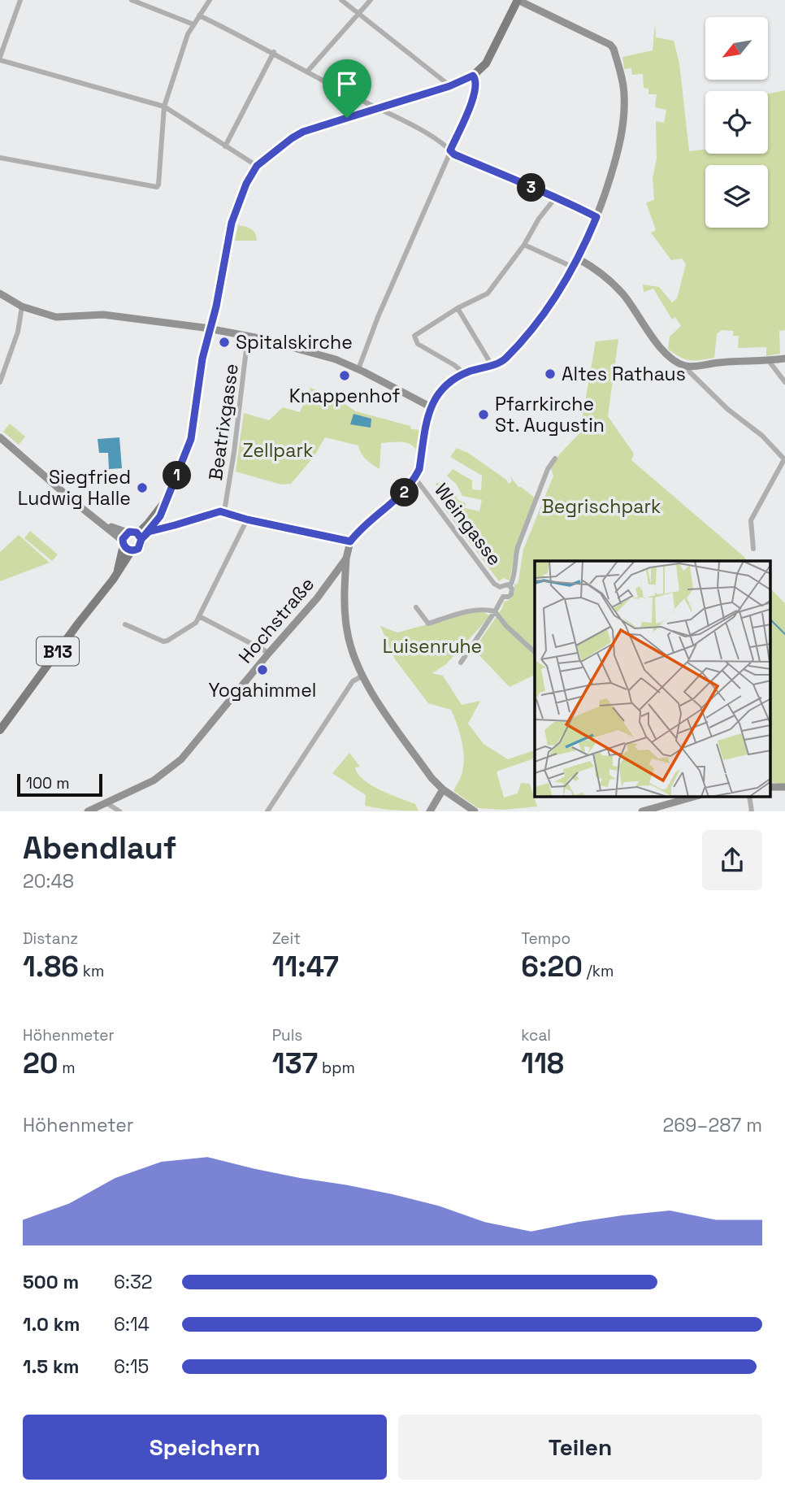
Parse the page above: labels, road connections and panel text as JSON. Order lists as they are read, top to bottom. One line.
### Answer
{"streets":{"main road":["Hochstraße","B13"],"street":["Beatrixgasse","Weingasse"]},"parks":["Zellpark","Begrischpark","Luisenruhe"],"places":["Spitalskirche","Altes Rathaus","Knappenhof","Pfarrkirche St. Augustin","Siegfried Ludwig Halle","Yogahimmel"],"scale_bar":"100 m","north":"bottom left","page":{"pins":["3","1","2"],"scale":"100 m","heading":["Abendlauf","20:48"],"stats":[["Distanz","1.86 km"],["Zeit","11:47"],["Tempo","6:20 /km"],["Höhenmeter","20 m"],["Puls","137 bpm"],["kcal","118"]],"chart":["Höhenmeter","269–287 m"],"list":[{"name":"500 m","note":"6:32"},{"name":"1.0 km","note":"6:14"},{"name":"1.5 km","note":"6:15"}],"buttons":["Speichern","Teilen"]}}
